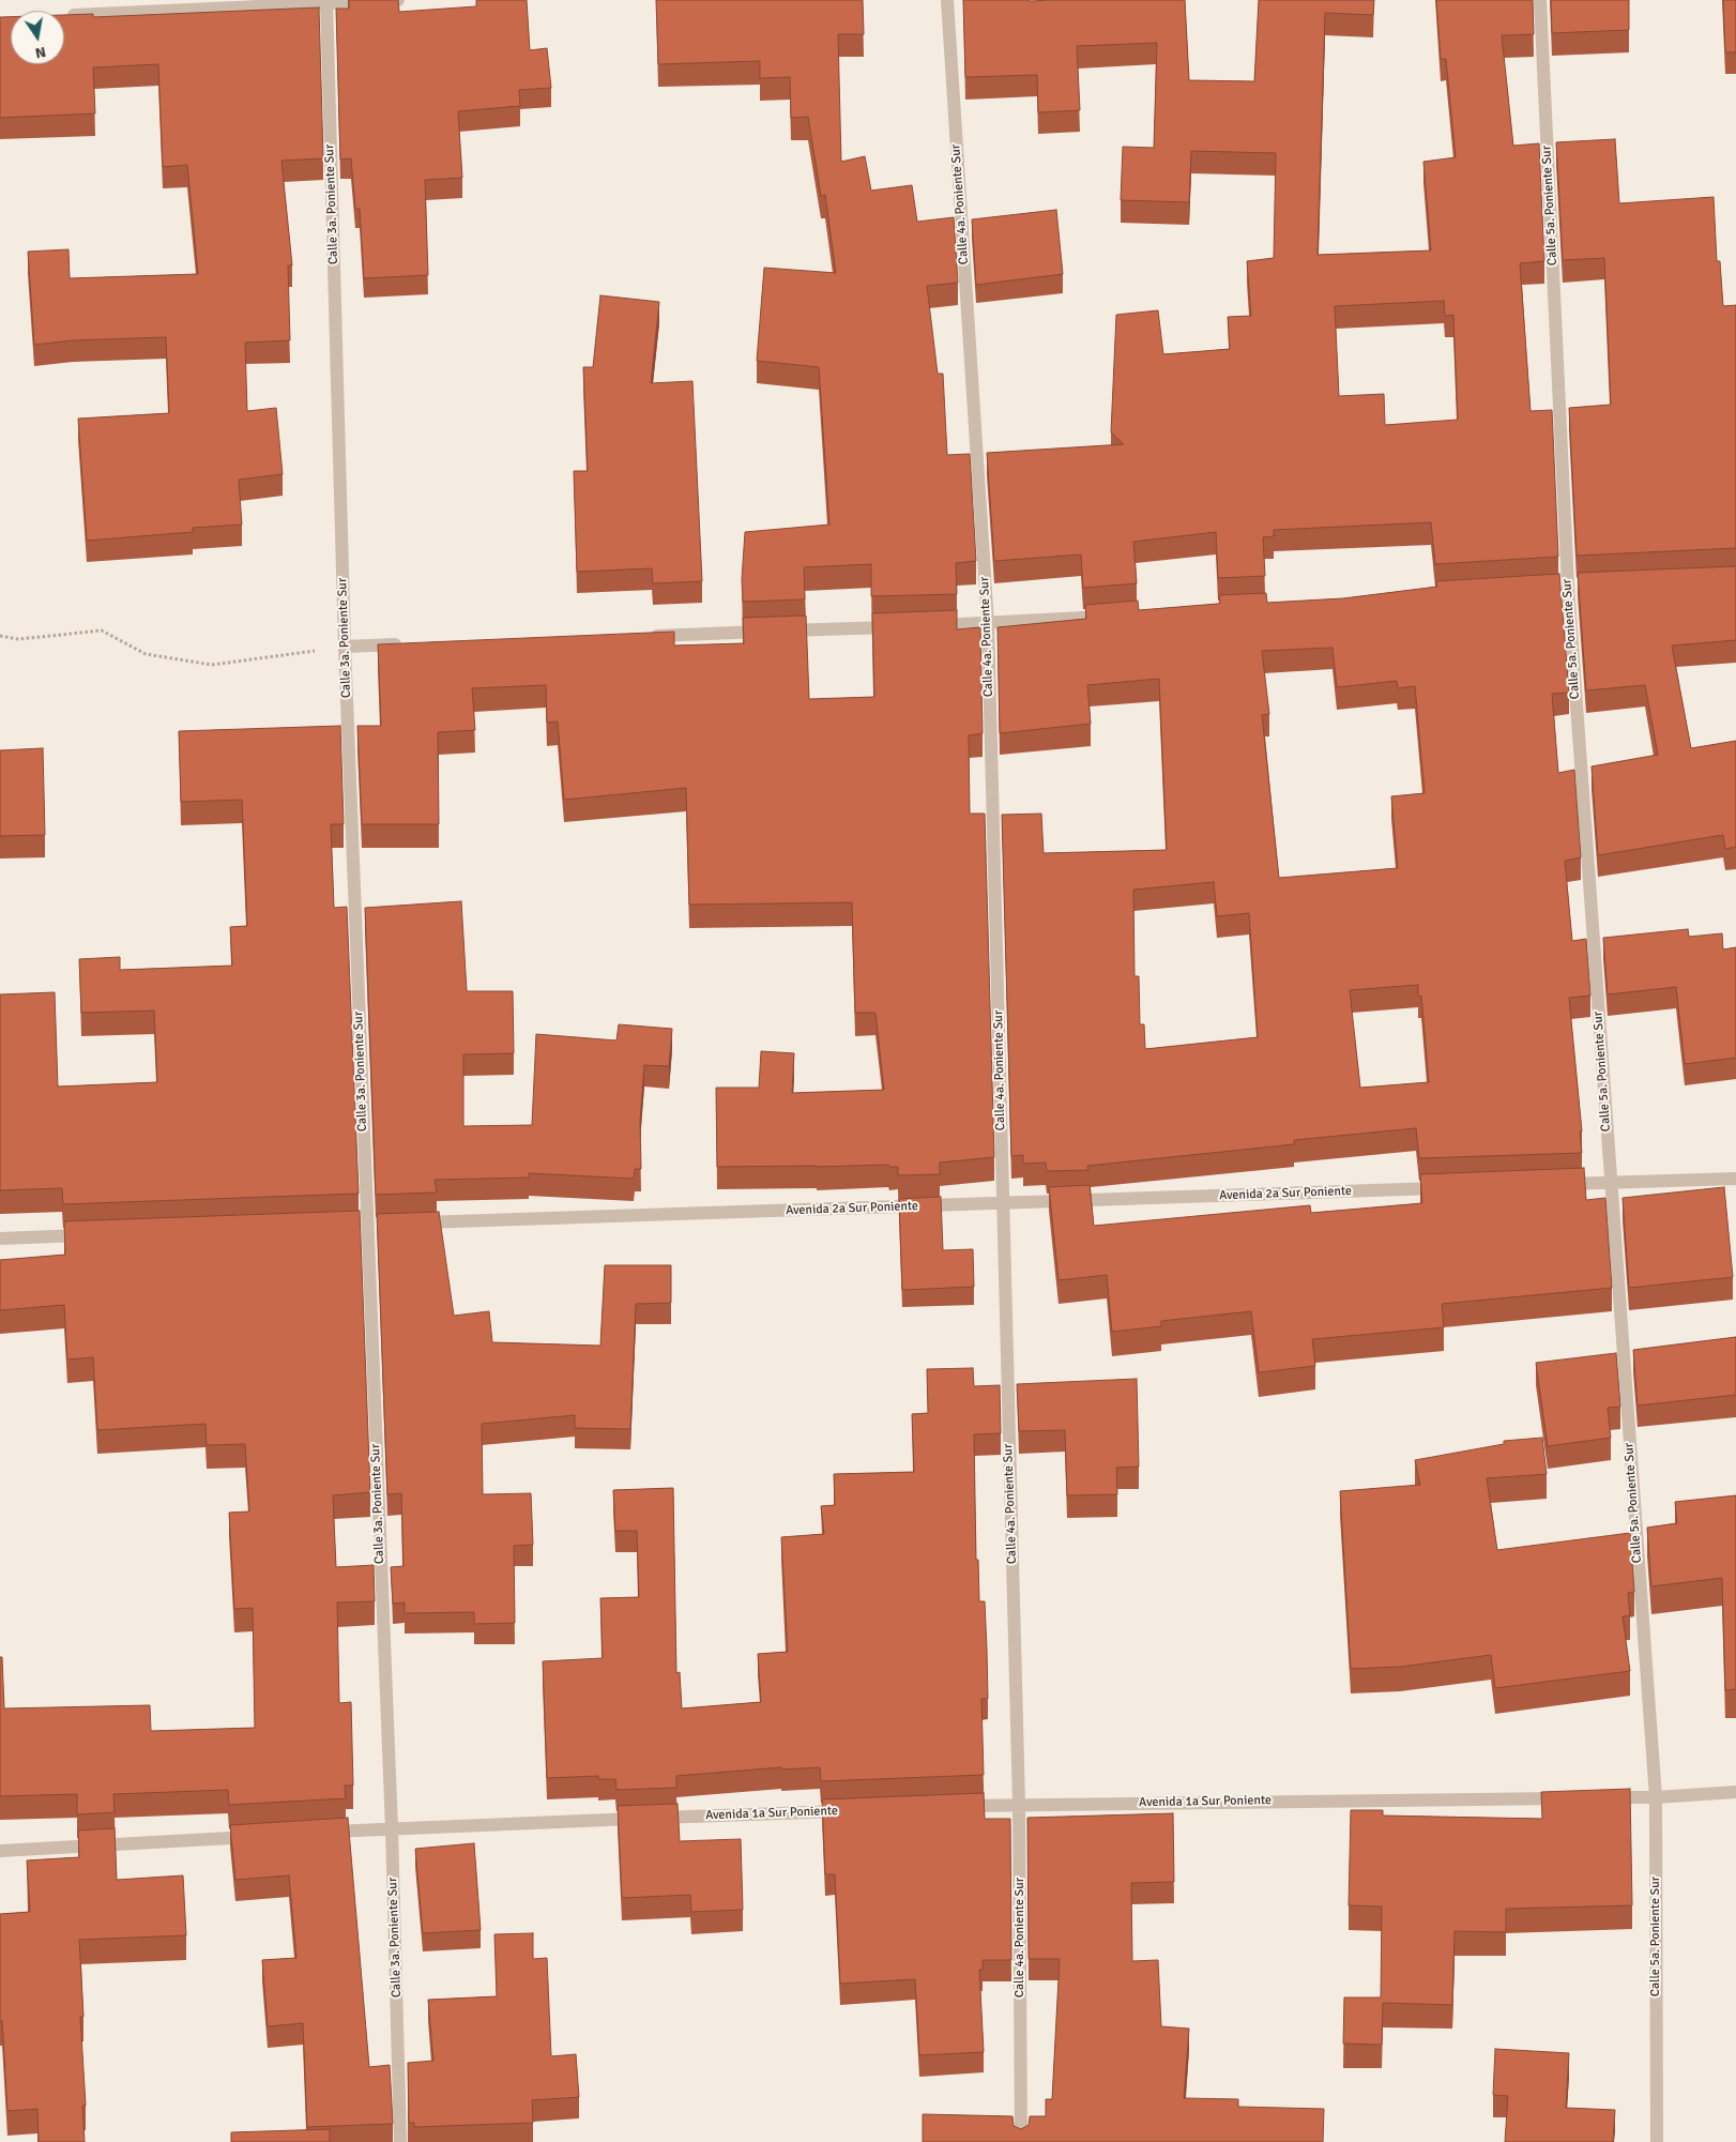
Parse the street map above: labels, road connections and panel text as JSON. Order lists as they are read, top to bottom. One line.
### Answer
{"streets":{"street":["Calle 3a. Poniente Sur","Calle 4a. Poniente Sur","Calle 5a. Poniente Sur","Avenida 2a Sur Poniente","Avenida 1a Sur Poniente"]},"crossings":[["Calle 3a. Poniente Sur","Avenida 1a Sur Poniente"],["Calle 4a. Poniente Sur","Avenida 2a Sur Poniente"],["Calle 4a. Poniente Sur","Avenida 1a Sur Poniente"]],"north":"bottom"}
